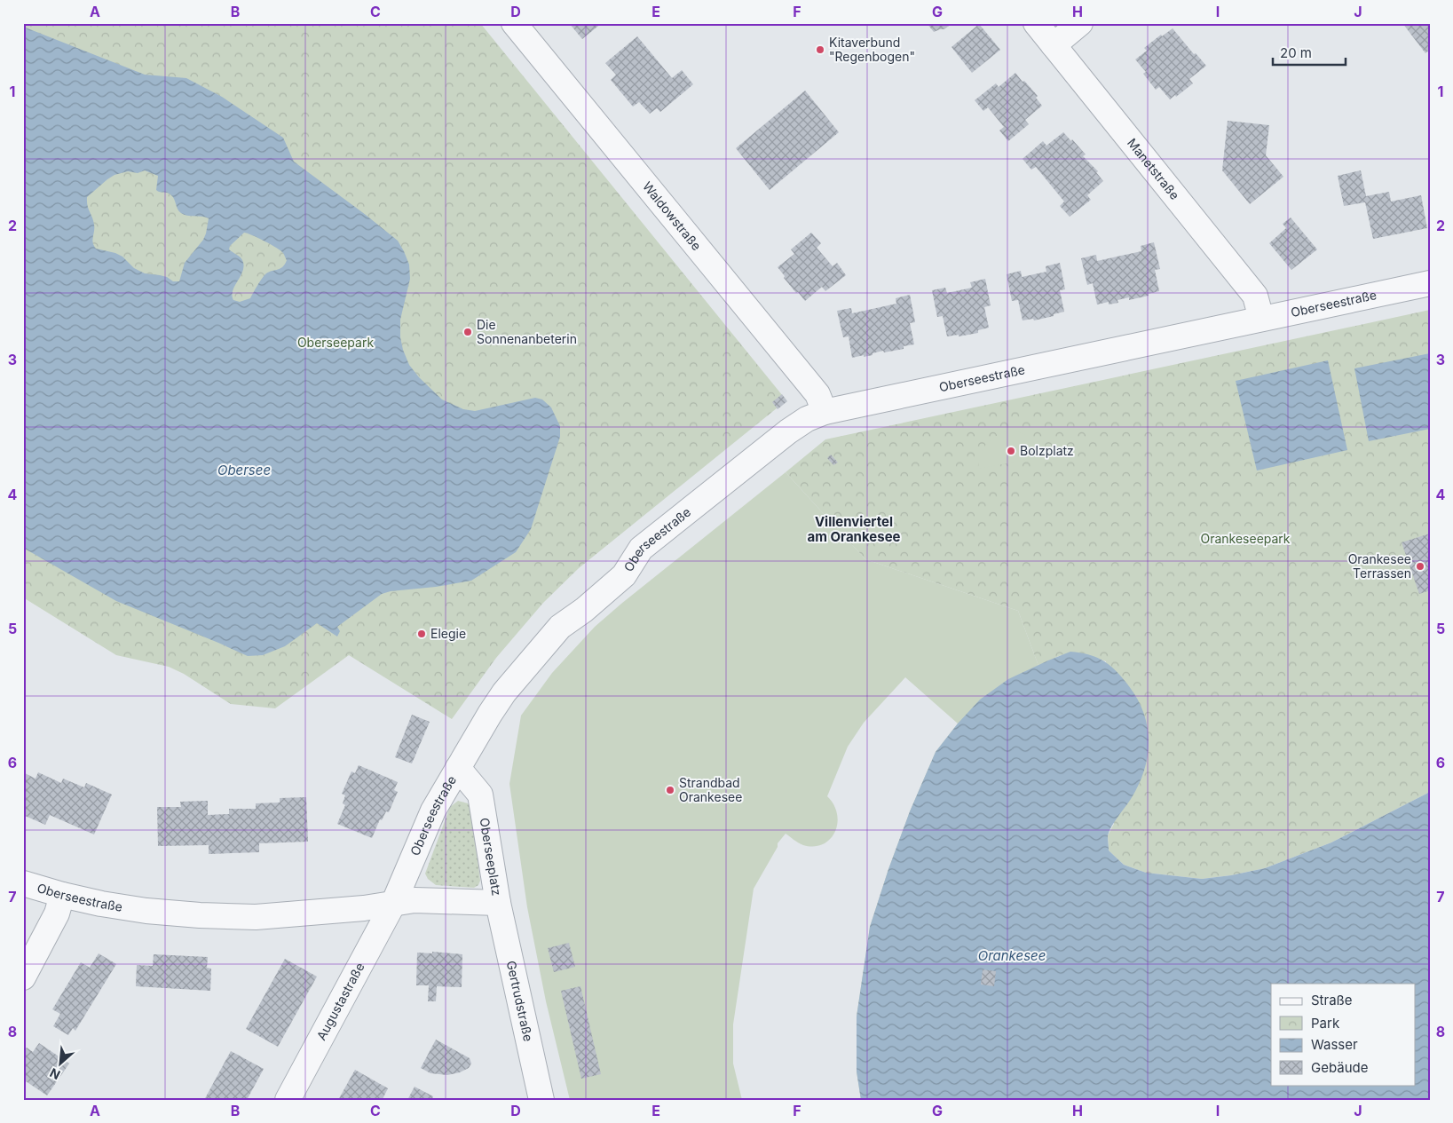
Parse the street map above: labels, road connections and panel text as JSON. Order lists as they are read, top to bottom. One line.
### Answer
{"streets":{"street":["Manetstraße","Waldowstraße","Oberseestraße","Oberseeplatz","Augustastraße","Gertrudstraße"]},"crossings":[["Manetstraße","Oberseestraße"],["Waldowstraße","Oberseestraße"],["Oberseestraße","Oberseeplatz"],["Oberseestraße","Augustastraße"],["Oberseeplatz","Augustastraße"],["Oberseeplatz","Gertrudstraße"]],"districts":["Villenviertel am Orankesee"],"water":["Obersee","Orankesee"],"parks":["Oberseepark","Orankeseepark"],"places":["Kitaverbund \"Regenbogen\"","Die Sonnenanbeterin","Bolzplatz","Orankesee Terrassen","Elegie","Strandbad Orankesee"],"legend":["Straße","Park","Wasser","Gebäude"],"scale_bar":"20 m","north":"bottom left","grid":{"columns":["A","B","C","D","E","F","G","H","I","J"],"rows":["1","2","3","4","5","6","7","8"]}}
